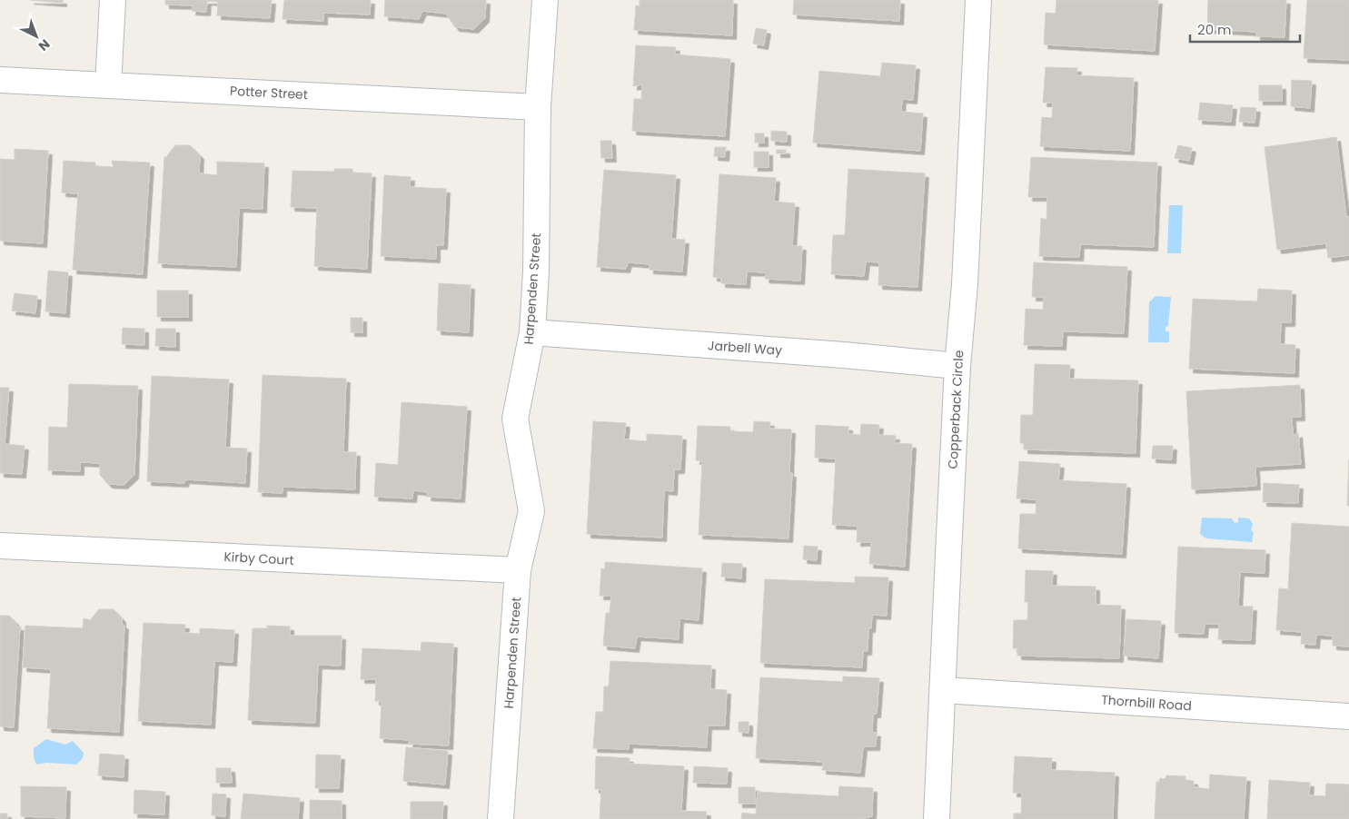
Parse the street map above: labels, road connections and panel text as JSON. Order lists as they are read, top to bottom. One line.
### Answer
{"streets":{"street":["Potter Street","Harpenden Street","Jarbell Way","Copperback Circle","Kirby Court","Thornbill Road"]},"crossings":[["Potter Street","Harpenden Street"],["Harpenden Street","Jarbell Way"],["Harpenden Street","Kirby Court"],["Jarbell Way","Copperback Circle"],["Copperback Circle","Thornbill Road"]],"scale_bar":"20 m","north":"bottom right"}
